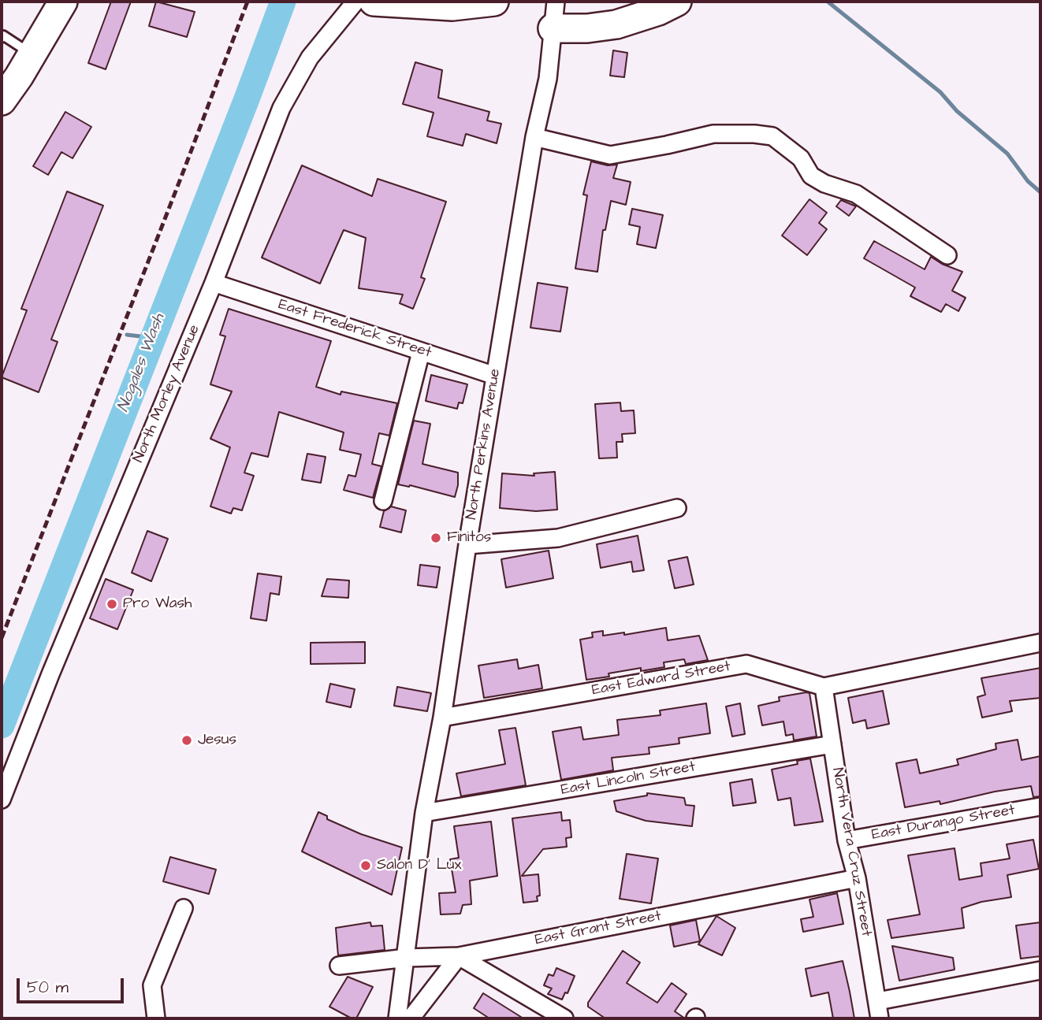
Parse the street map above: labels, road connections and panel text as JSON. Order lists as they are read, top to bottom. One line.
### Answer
{"streets":{"street":["East Frederick Street","North Morley Avenue","North Perkins Avenue","East Edward Street","East Lincoln Street","East Durango Street","North Vera Cruz Street","East Grant Street"]},"crossings":[["East Frederick Street","North Morley Avenue"],["East Frederick Street","North Perkins Avenue"],["North Perkins Avenue","East Edward Street"],["North Perkins Avenue","East Lincoln Street"],["North Perkins Avenue","East Grant Street"],["East Edward Street","North Vera Cruz Street"],["East Lincoln Street","North Vera Cruz Street"],["East Durango Street","North Vera Cruz Street"],["North Vera Cruz Street","East Grant Street"]],"water":["Nogales Wash"],"places":["Finitos","Pro Wash","Jesus","Salon D' Lux"],"scale_bar":"50 m"}
